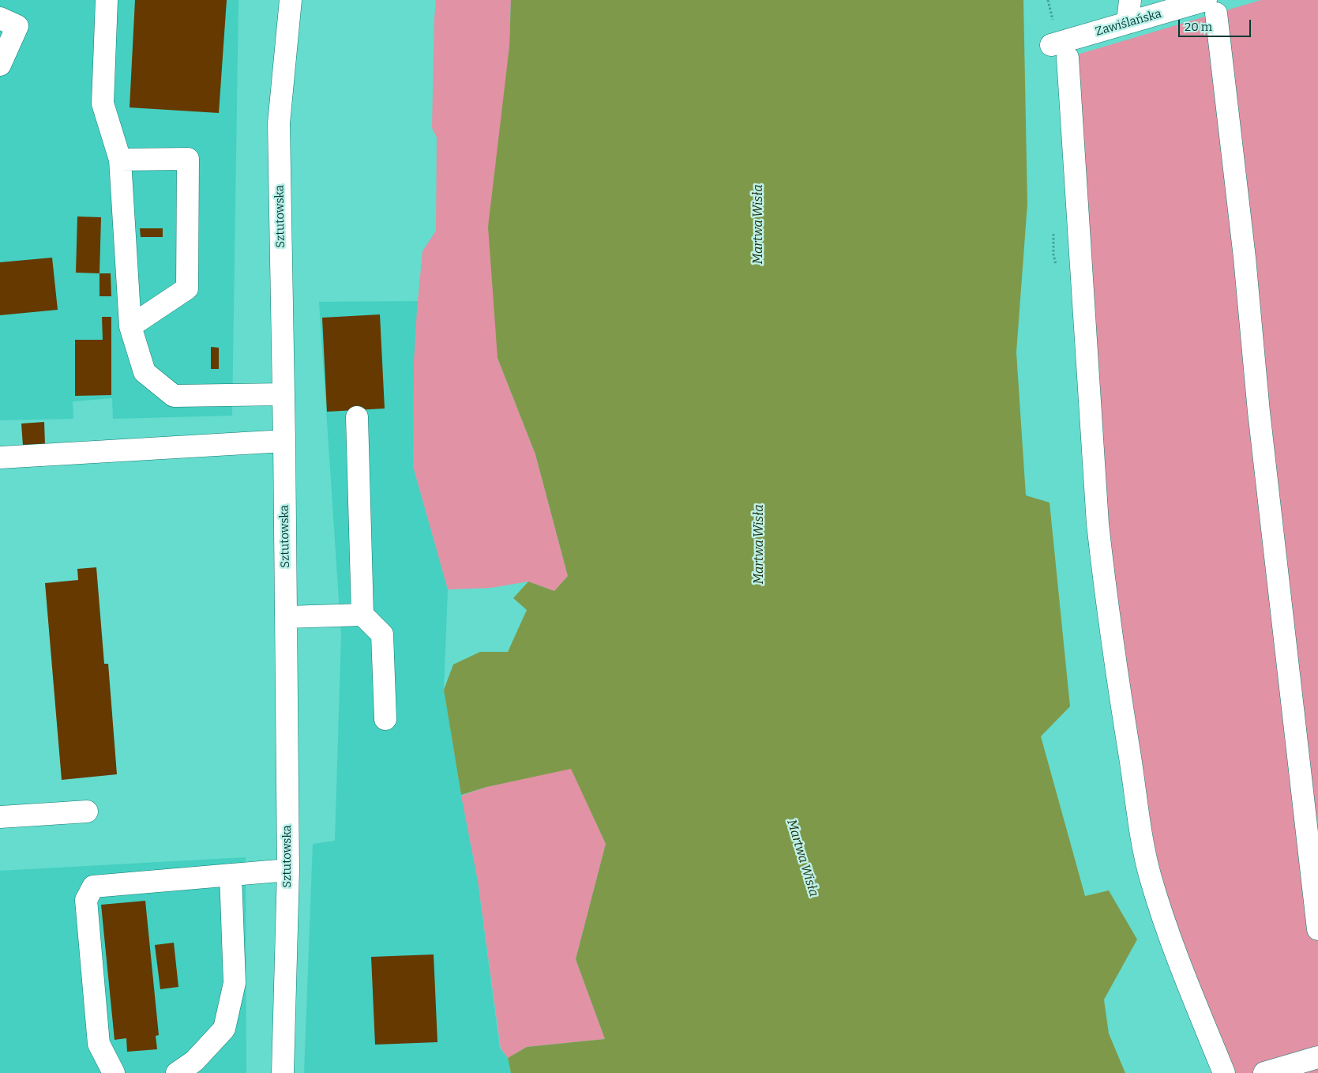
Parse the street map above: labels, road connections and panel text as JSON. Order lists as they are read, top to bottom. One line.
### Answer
{"streets":{"street":["Zawiślańska","Sztutowska"]},"water":["Martwa Wisła"],"scale_bar":"20 m"}
